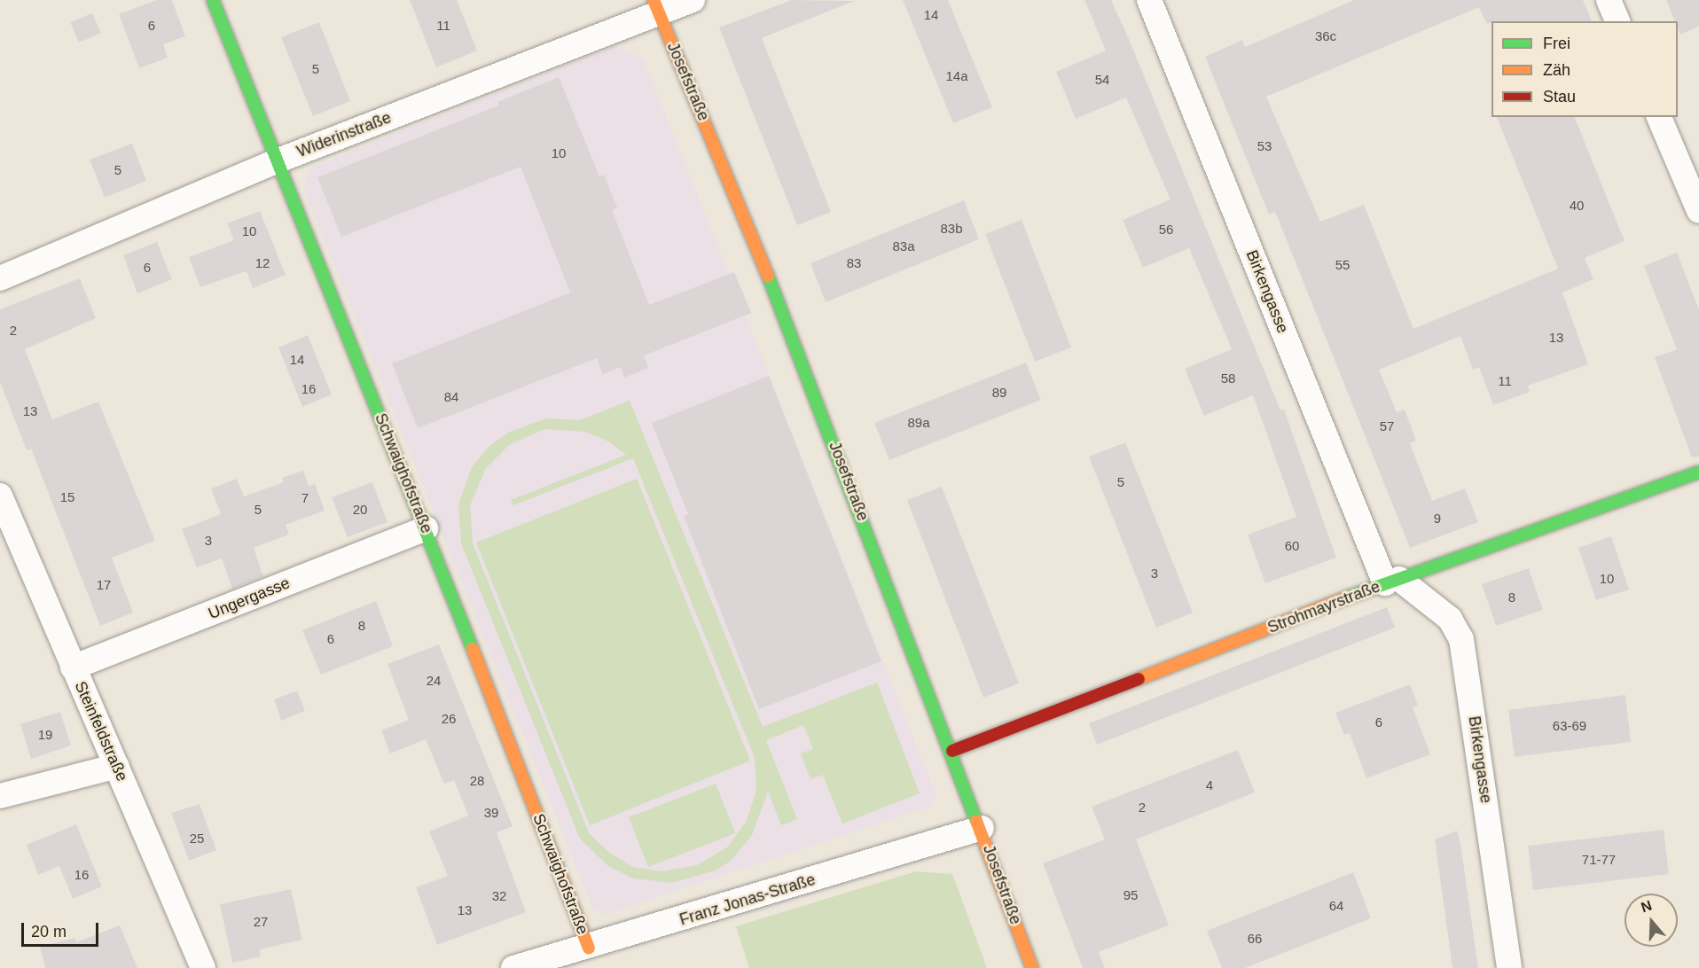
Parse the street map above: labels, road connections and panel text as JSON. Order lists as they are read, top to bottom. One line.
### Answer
{"streets":{"street":["Josefstraße","Widerinstraße","Birkengasse","Schwaighofstraße","Ungergasse","Strohmayrstraße","Steinfeldstraße","Franz Jonas-Straße"]},"crossings":[["Josefstraße","Widerinstraße"],["Josefstraße","Strohmayrstraße"],["Josefstraße","Franz Jonas-Straße"],["Widerinstraße","Schwaighofstraße"],["Birkengasse","Strohmayrstraße"],["Schwaighofstraße","Ungergasse"],["Schwaighofstraße","Franz Jonas-Straße"],["Ungergasse","Steinfeldstraße"]],"house_numbers":["14","6","11","36c","5","14a","54","53","10","5","40","83b","56","10","83a","12","83","55","6","2","13","14","58","11","16","89","84","13","89a","57","5","15","7","5","20","9","3","60","3","10","17","8","8","6","24","26","6","63-69","19","28","4","2","39","25","71-77","16","95","32","64","13","27","66"],"legend":["Frei","Zäh","Stau"],"scale_bar":"20 m","north":"top"}
